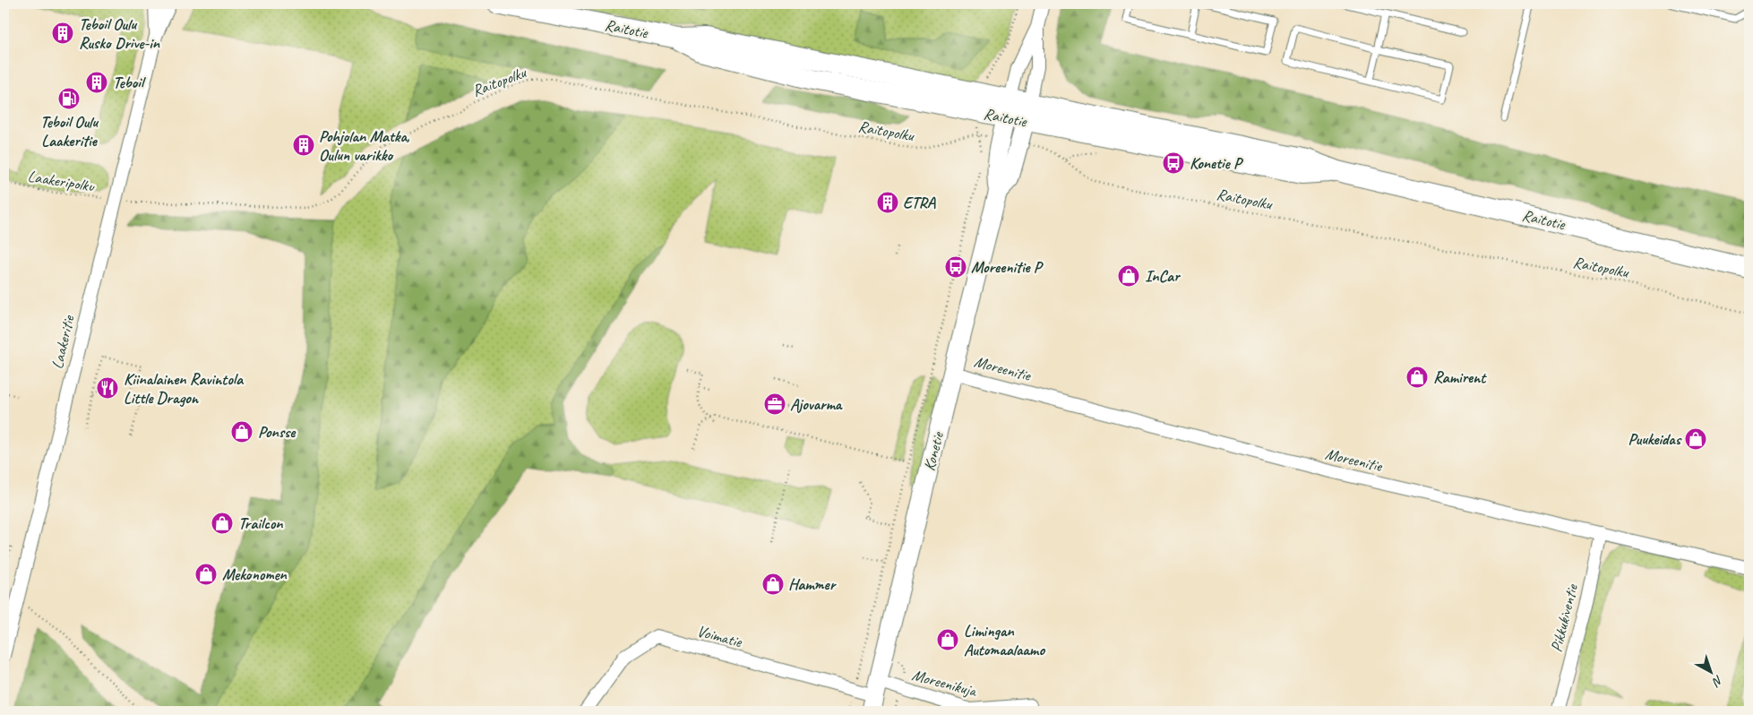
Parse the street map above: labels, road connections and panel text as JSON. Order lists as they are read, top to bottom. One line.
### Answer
{"streets":{"main road":["Raitotie"],"street":["Laakeritie","Moreenitie","Konetie","Pikkukiventie","Voimatie","Moreenikuja"],"path":["Raitopolku","Laakeripolku"]},"crossings":[["Raitotie","Konetie"],["Raitopolku","Laakeripolku"],["Raitopolku","Laakeritie"],["Raitopolku","Konetie"],["Laakeripolku","Laakeritie"],["Moreenitie","Konetie"],["Moreenitie","Pikkukiventie"],["Konetie","Voimatie"],["Konetie","Moreenikuja"],["Voimatie","Moreenikuja"]],"places":{"building":["Teboil Oulu Rusko Drive-in","Teboil","Pohjolan Matka, Oulun varikko","ETRA"],"fuel station":["Teboil Oulu Laakeritie"],"bus stop":["Konetie P","Moreenitie P"],"shop":["InCar","Ramirent","Ponsse","Puukeidas","Trailcon","Mekonomen","Hammer","Limingan Automaalaamo"],"restaurant":["Kiinalainen Ravintola Little Dragon"],"office":["Ajovarma"]},"north":"bottom right"}
